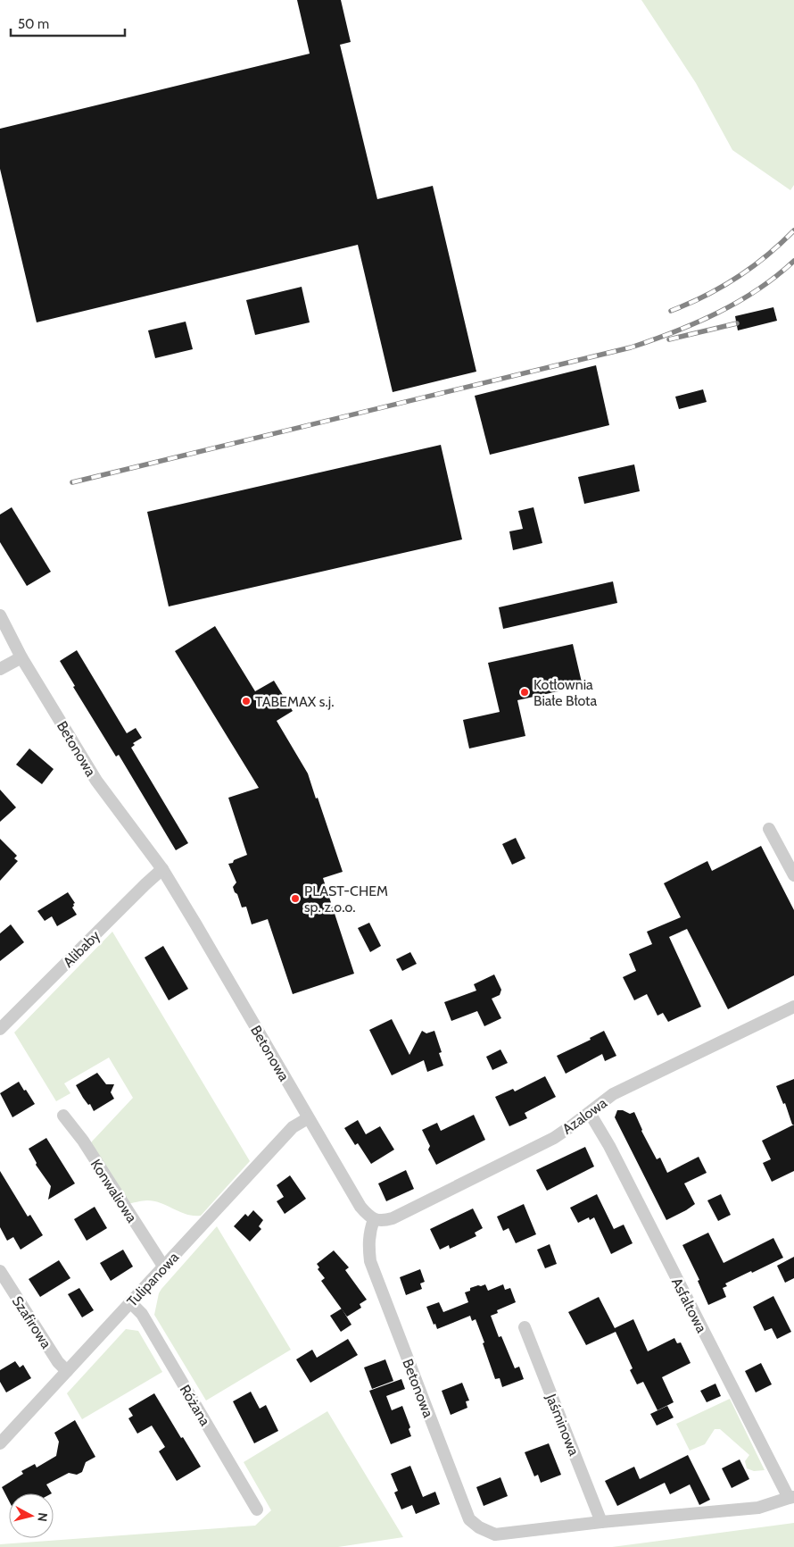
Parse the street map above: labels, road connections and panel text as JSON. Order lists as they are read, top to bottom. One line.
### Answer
{"streets":{"street":["Betonowa","Alibaby","Azalowa","Konwaliowa","Tulipanowa","Asfaltowa","Szafirowa","Różana","Jaśminowa"]},"crossings":[["Betonowa","Alibaby"],["Betonowa","Azalowa"],["Betonowa","Tulipanowa"],["Betonowa","Jaśminowa"],["Azalowa","Asfaltowa"],["Konwaliowa","Tulipanowa"],["Tulipanowa","Szafirowa"],["Tulipanowa","Różana"]],"places":["Kotłownia Białe Błota","TABEMAX s.j.","PLAST-CHEM sp. z.o.o."],"scale_bar":"50 m","north":"right"}
